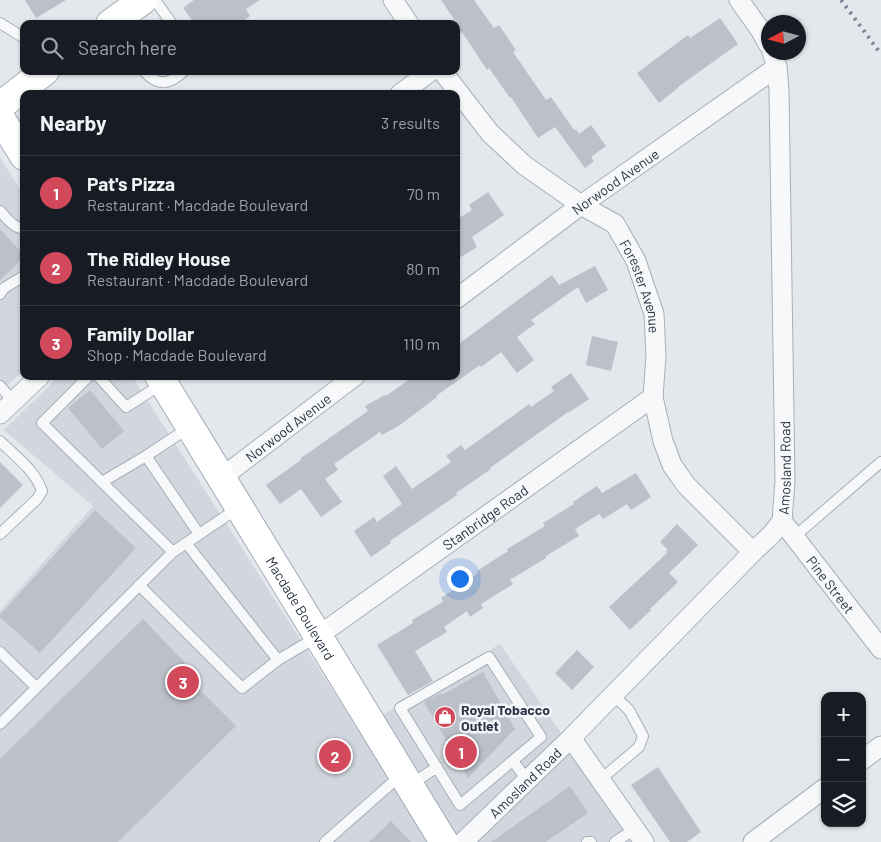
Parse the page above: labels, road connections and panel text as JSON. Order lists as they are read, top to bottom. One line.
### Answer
{"streets":{"main road":["Macdade Boulevard"],"street":["Norwood Avenue","Forester Avenue","Amosland Road","Stanbridge Road","Pine Street"]},"crossings":[["Norwood Avenue","Forester Avenue"],["Norwood Avenue","Amosland Road"],["Norwood Avenue","Macdade Boulevard"],["Forester Avenue","Amosland Road"],["Forester Avenue","Stanbridge Road"],["Amosland Road","Pine Street"],["Stanbridge Road","Macdade Boulevard"]],"places":{"shop":["Royal Tobacco Outlet"]},"north":"left","page":{"search":"Search here","heading":["Nearby","3 results"],"list":[{"mark":"1","name":"Pat's Pizza","note":"Restaurant · Macdade Boulevard","value":"70 m"},{"mark":"2","name":"The Ridley House","note":"Restaurant · Macdade Boulevard","value":"80 m"},{"mark":"3","name":"Family Dollar","note":"Shop · Macdade Boulevard","value":"110 m"}],"pins":["3","1","2"],"map_buttons":["+","−"]}}
